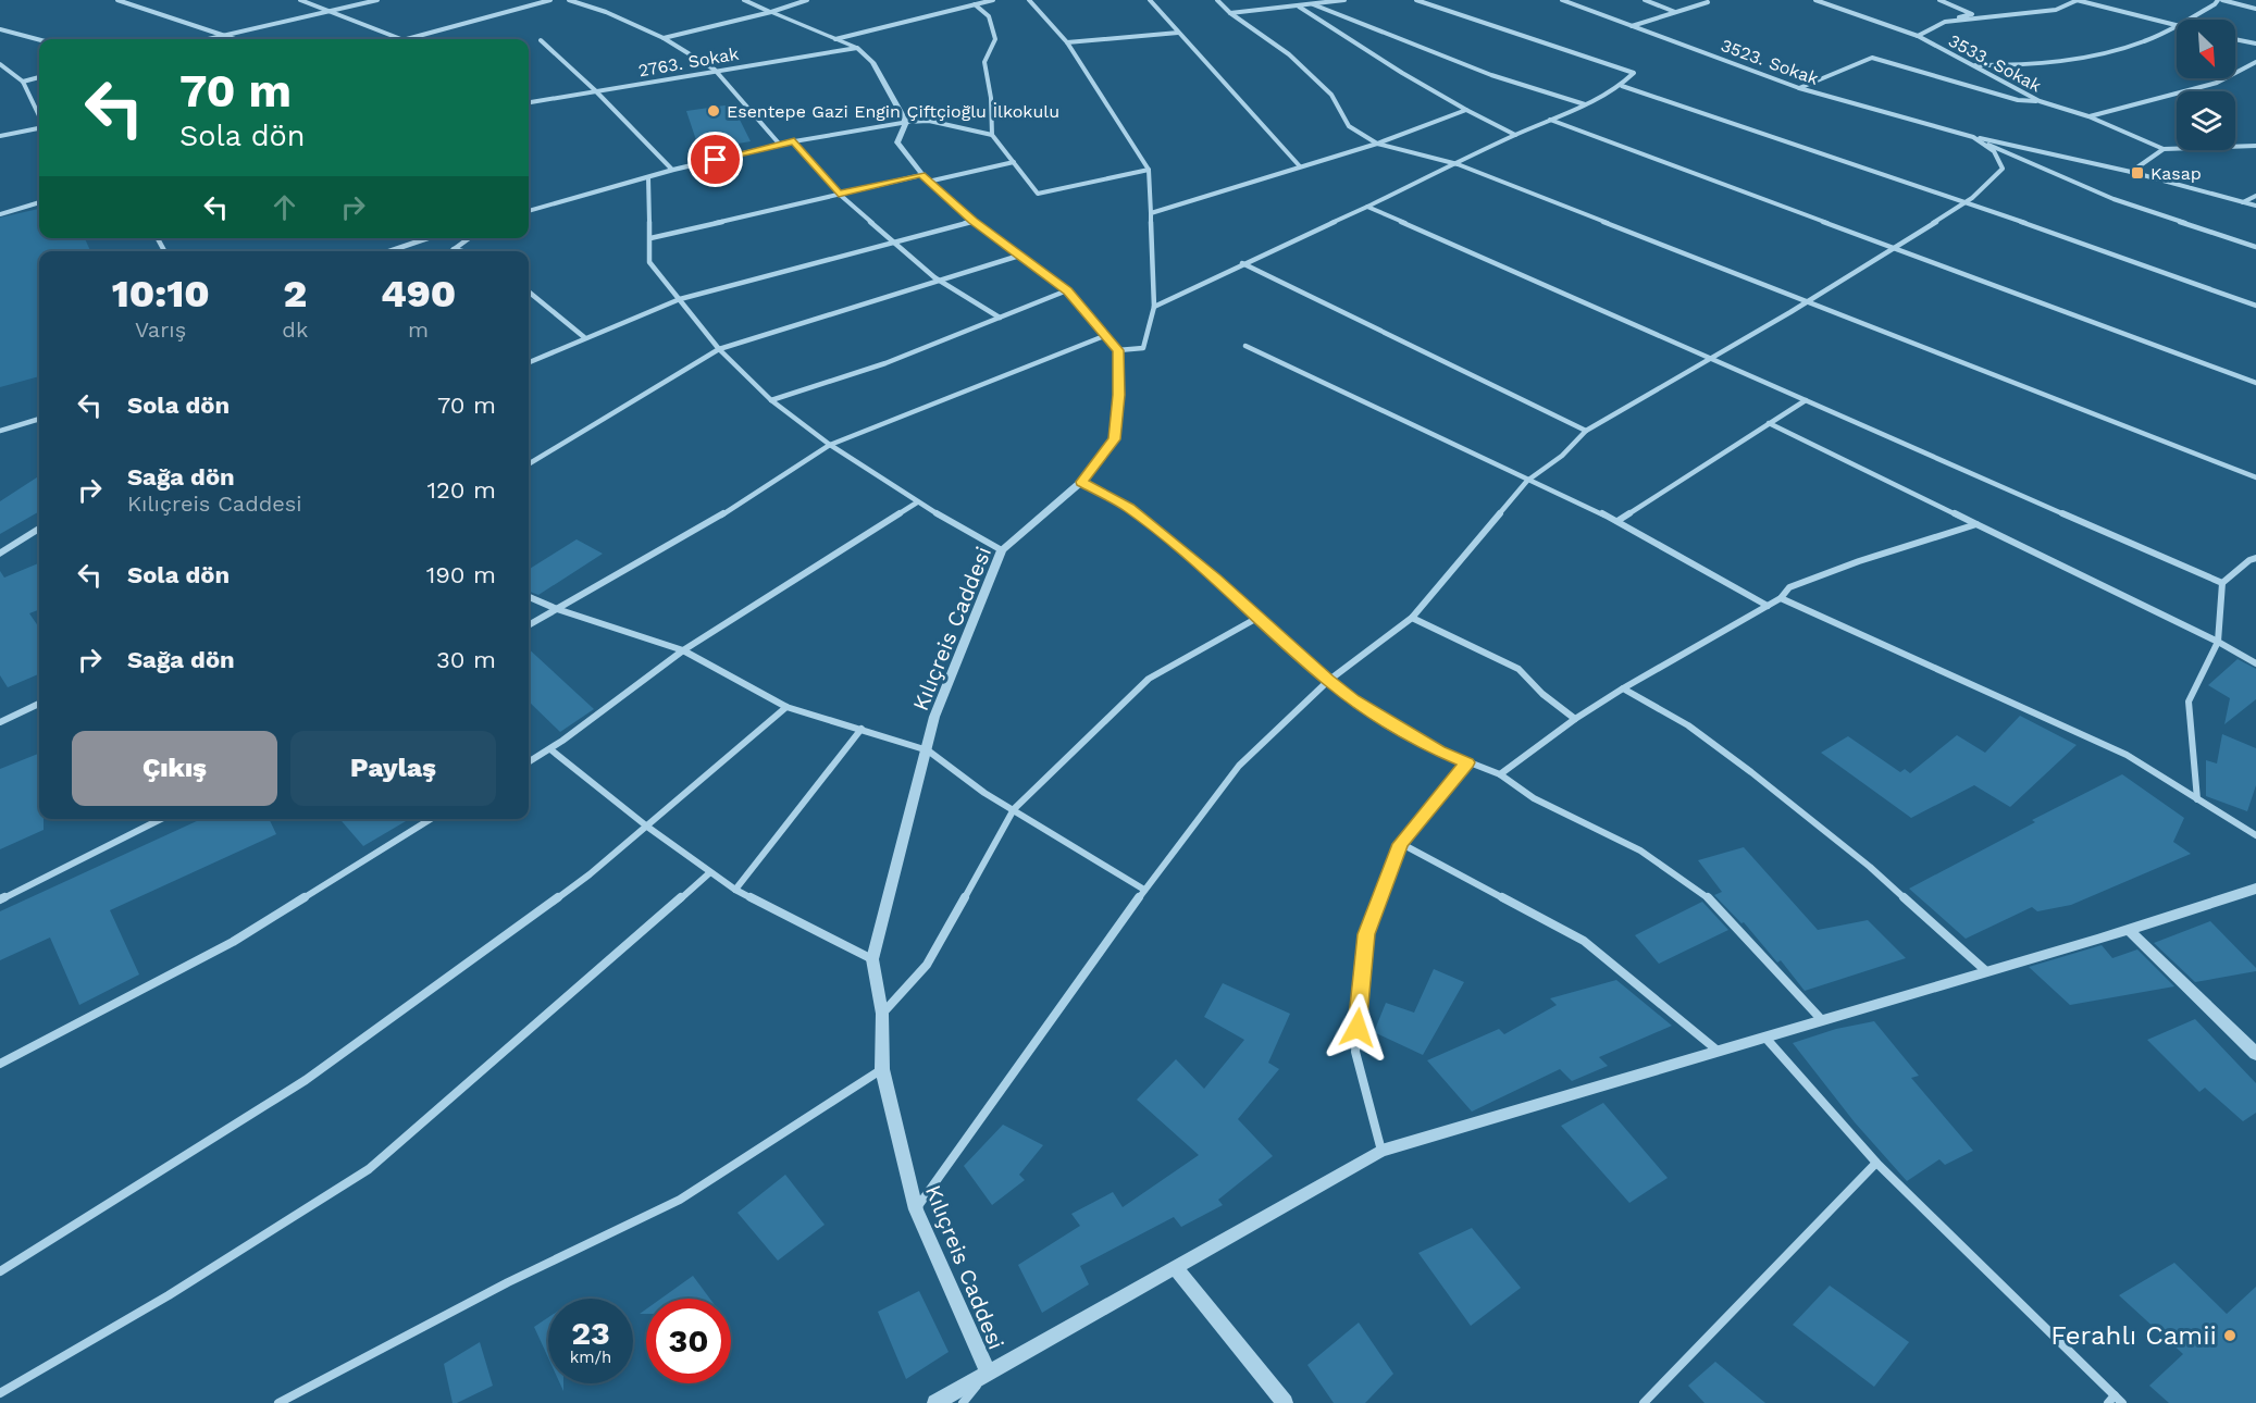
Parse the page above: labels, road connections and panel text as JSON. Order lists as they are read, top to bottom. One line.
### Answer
{"streets":{"street":["2763. Sokak","3523. Sokak","3533. Sokak","Kılıçreis Caddesi"]},"places":{"other":["Esentepe Gazi Engin Çiftçioğlu İlkokulu","Ferahlı Camii"],"transit":["Kasap"]},"north":"bottom right","page":{"turn":["70 m","Sola dön"],"eta":["10:10","Varış","2","dk","490","m"],"list":[{"name":"Sola dön","value":"70 m"},{"name":"Sağa dön","note":"Kılıçreis Caddesi","value":"120 m"},{"name":"Sola dön","value":"190 m"},{"name":"Sağa dön","value":"30 m"}],"buttons":["Çıkış","Paylaş"],"speed":"23 km/h","limit":"30"}}
